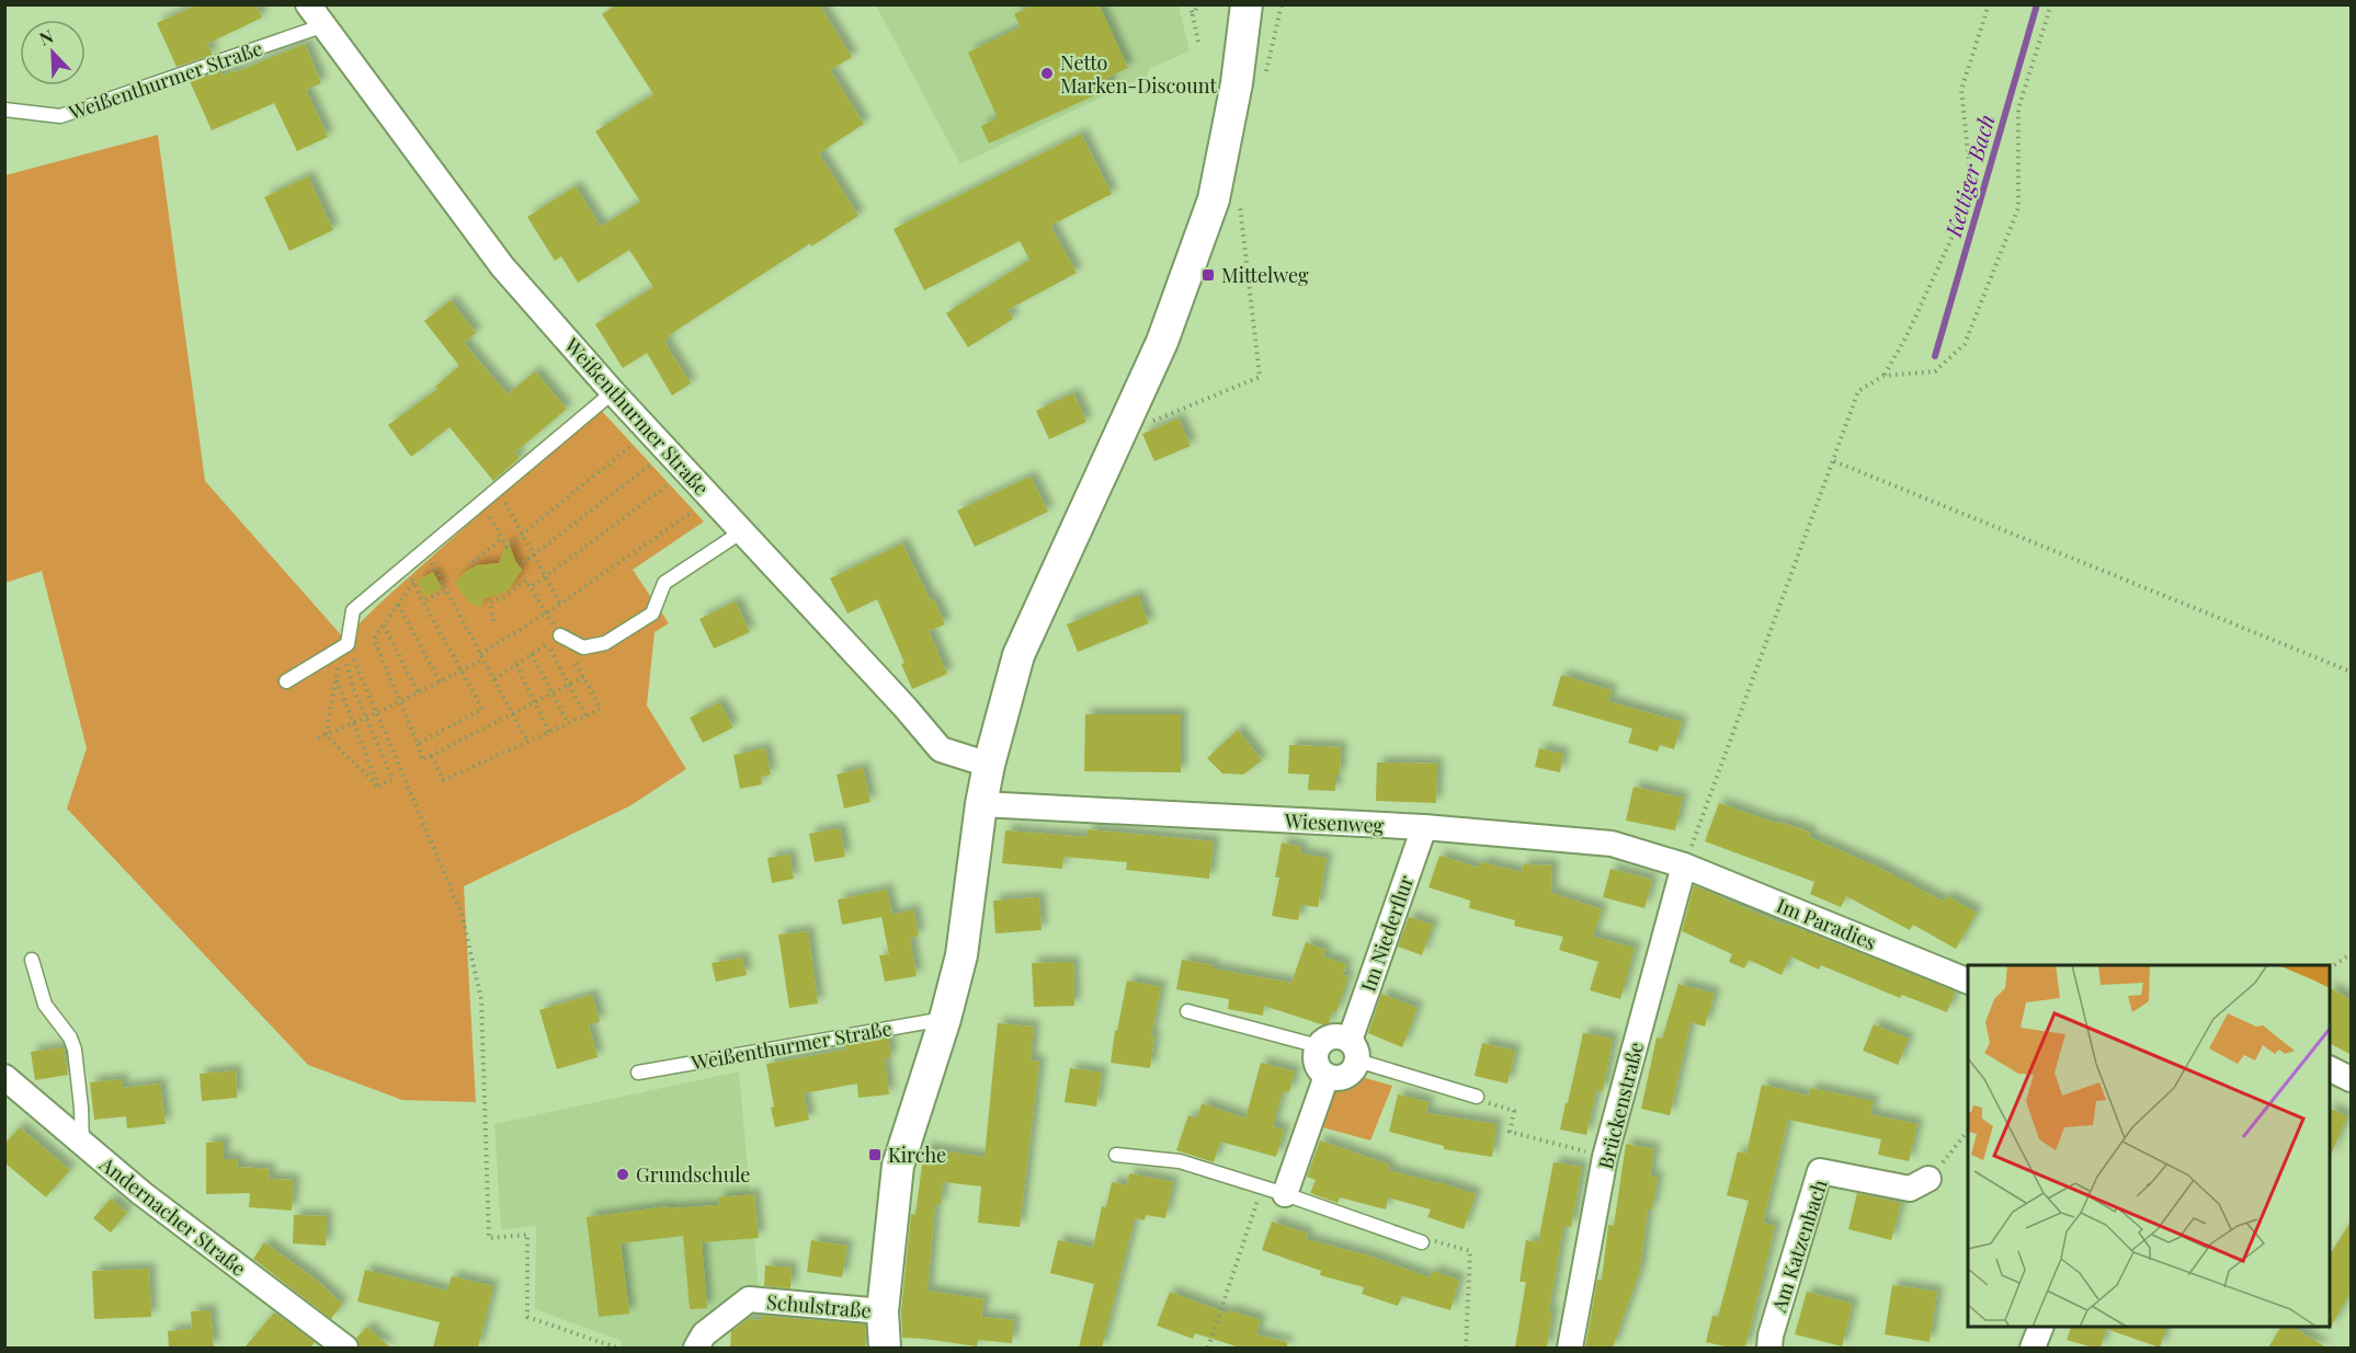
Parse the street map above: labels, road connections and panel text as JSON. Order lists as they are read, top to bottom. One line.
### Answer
{"streets":{"street":["Weißenthurmer Straße","Wiesenweg","Im Paradies","Im Niederflur","Brückenstraße","Andernacher Straße","Am Katzenbach","Schulstraße"]},"crossings":[["Wiesenweg","Im Paradies"],["Wiesenweg","Im Niederflur"],["Wiesenweg","Brückenstraße"],["Im Paradies","Brückenstraße"]],"water":["Kettiger Bach"],"places":{"other":["Netto Marken-Discount","Grundschule"],"transit":["Mittelweg","Kirche"]},"north":"top left"}
